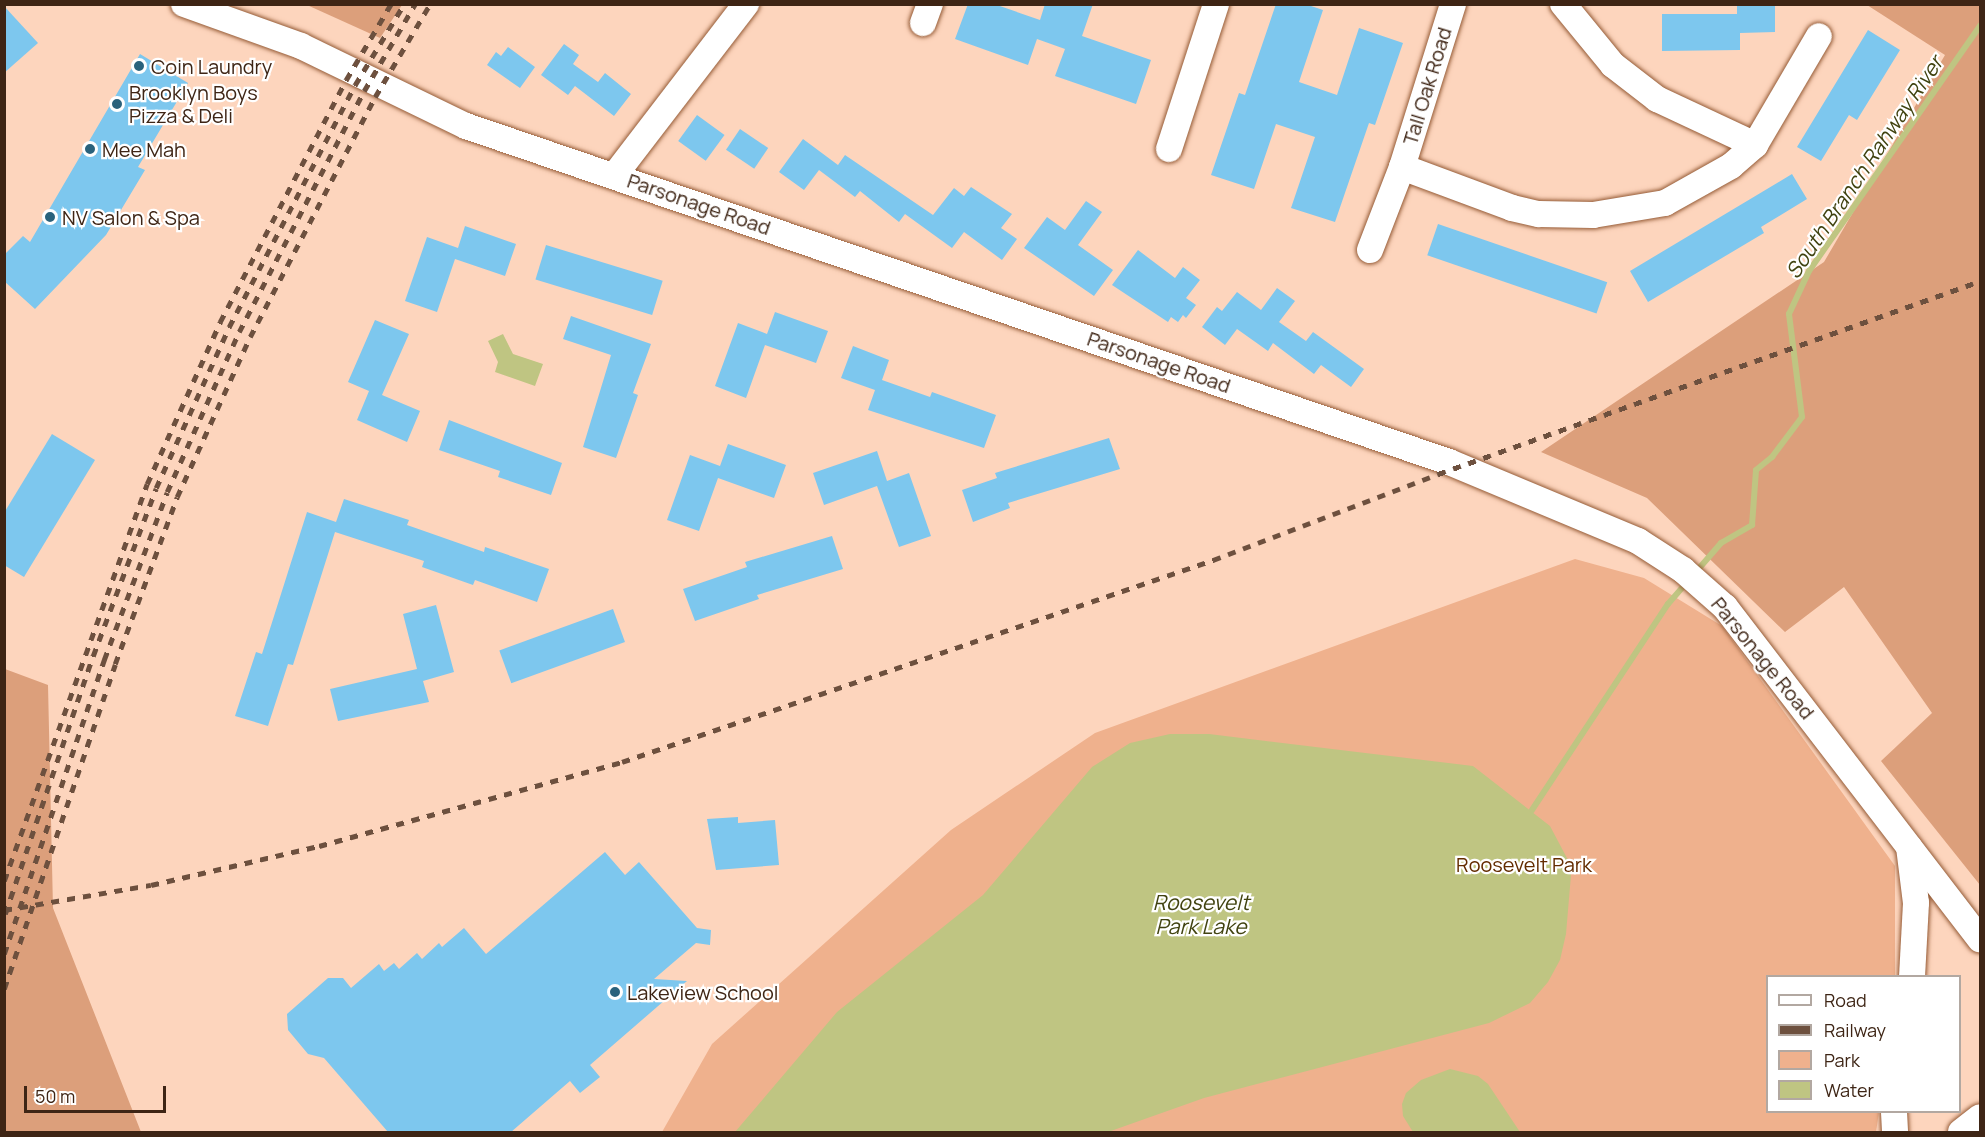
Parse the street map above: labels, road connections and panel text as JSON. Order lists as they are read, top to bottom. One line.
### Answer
{"streets":{"street":["Tall Oak Road","Parsonage Road"]},"water":["South Branch Rahway River","Roosevelt Park Lake"],"parks":["Roosevelt Park"],"places":["Coin Laundry","Brooklyn Boys Pizza & Deli","Mee Mah","NV Salon & Spa","Lakeview School"],"legend":["Road","Railway","Park","Water"],"scale_bar":"50 m"}
